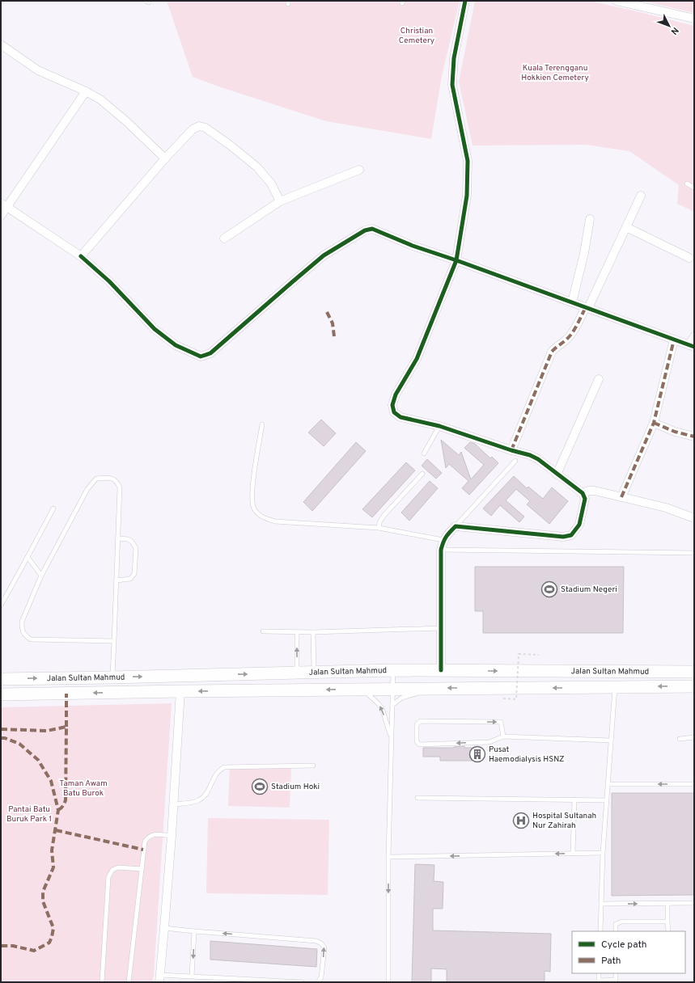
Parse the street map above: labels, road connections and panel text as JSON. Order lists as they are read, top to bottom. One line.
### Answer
{"streets":{"main road":["Jalan Sultan Mahmud"]},"parks":["Christian Cemetery","Kuala Terengganu Hokkien Cemetery","Taman Awam Batu Burok","Pantai Batu Buruk Park 1"],"places":{"sports":["Stadium Negeri","Stadium Hoki"],"building":["Pusat Haemodialysis HSNZ"],"hospital":["Hospital Sultanah Nur Zahirah"]},"legend":["Cycle path","Path"],"north":"bottom right"}
